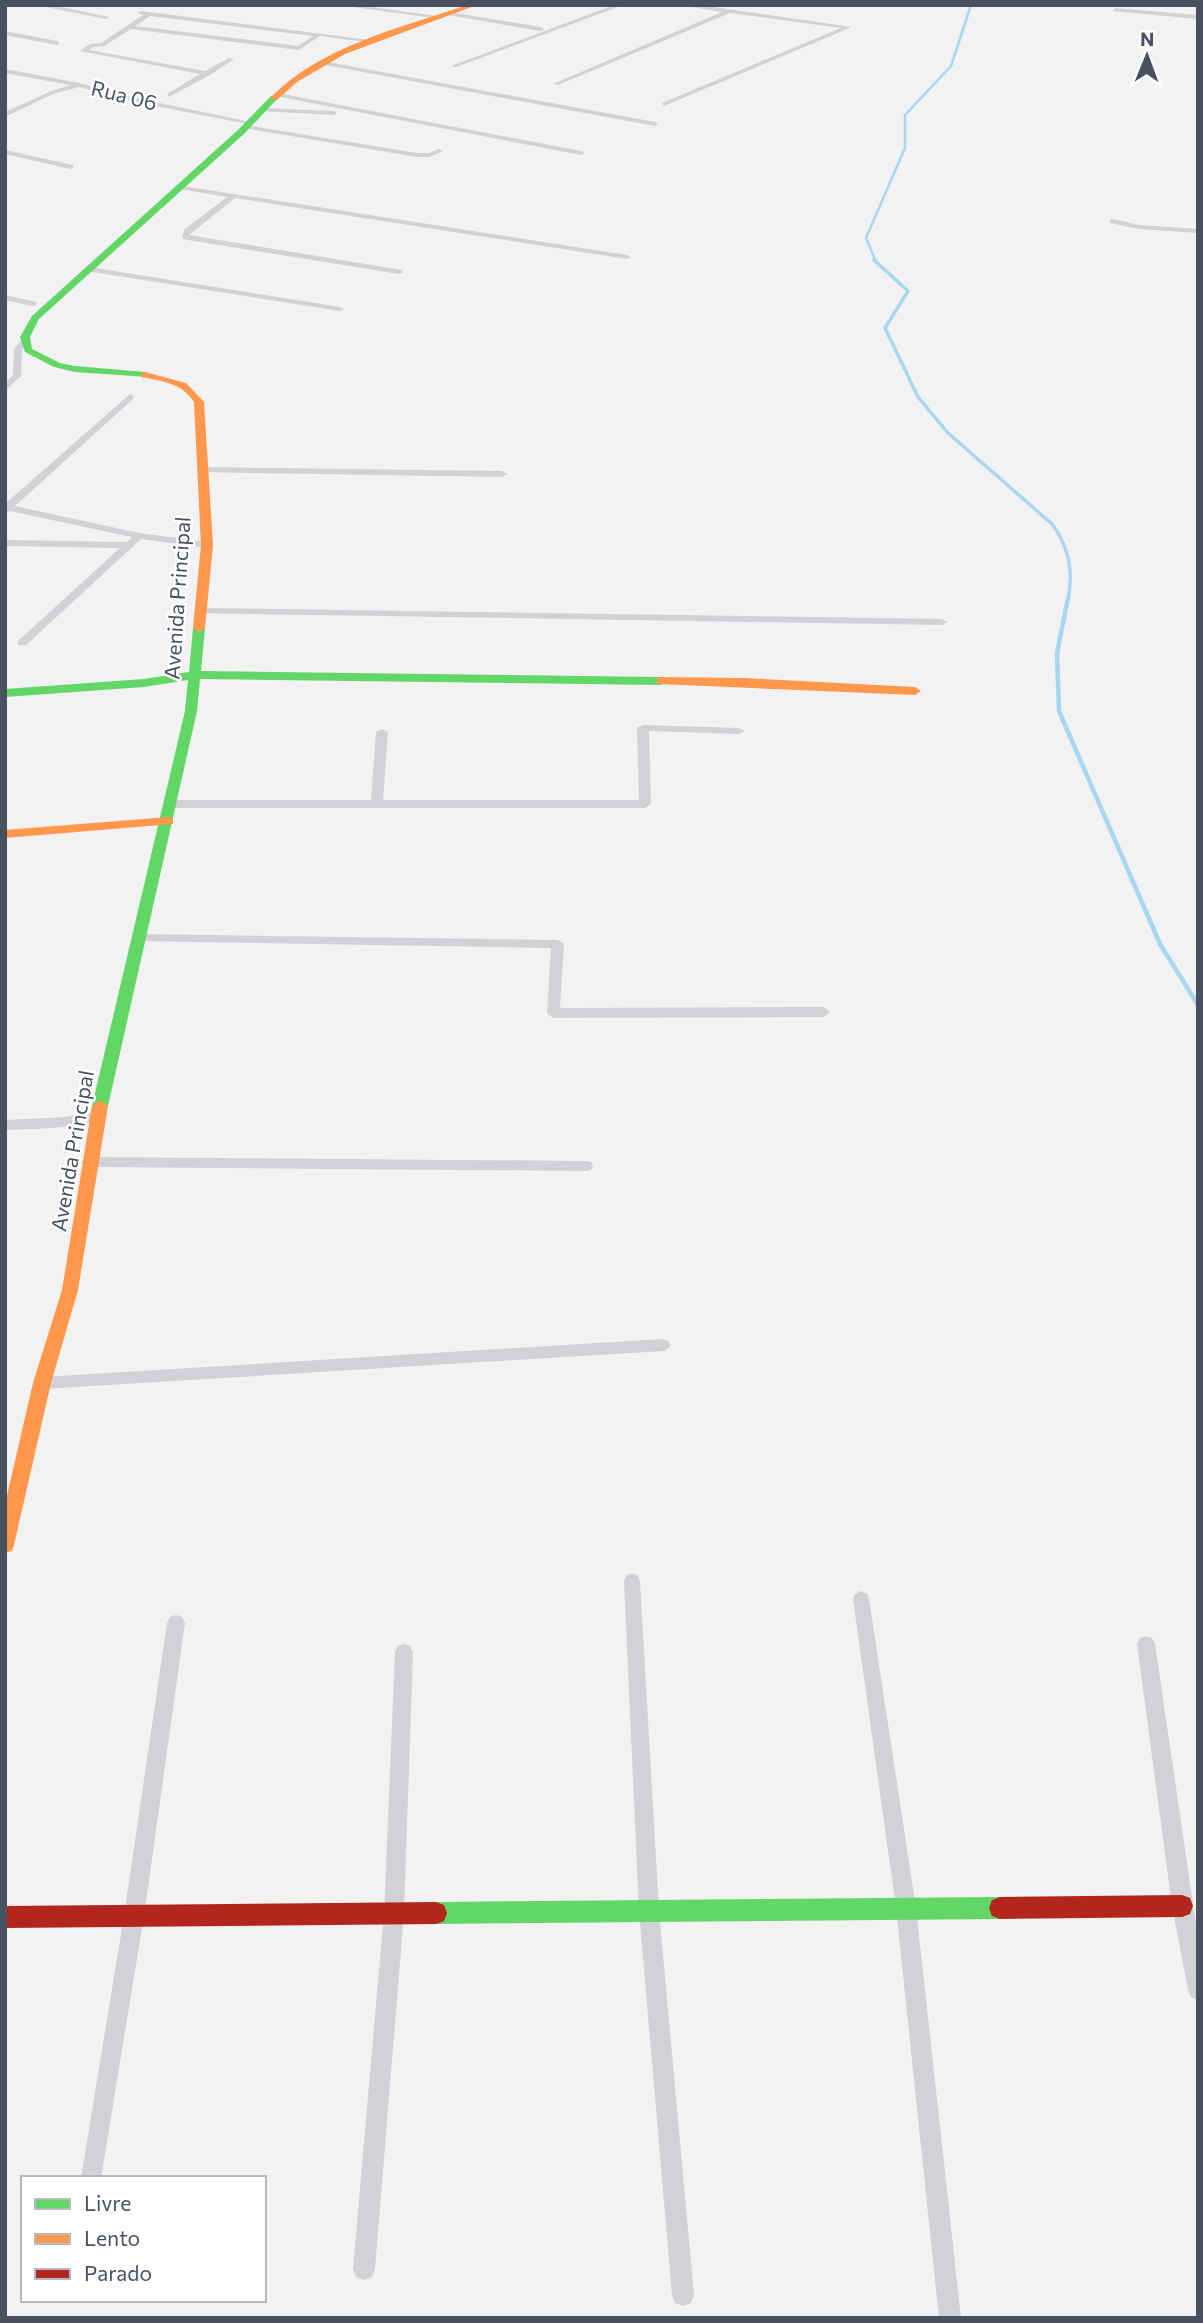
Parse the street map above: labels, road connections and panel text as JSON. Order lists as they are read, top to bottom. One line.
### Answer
{"streets":{"street":["Rua 06","Avenida Principal"]},"legend":["Livre","Lento","Parado"],"north":"top"}
